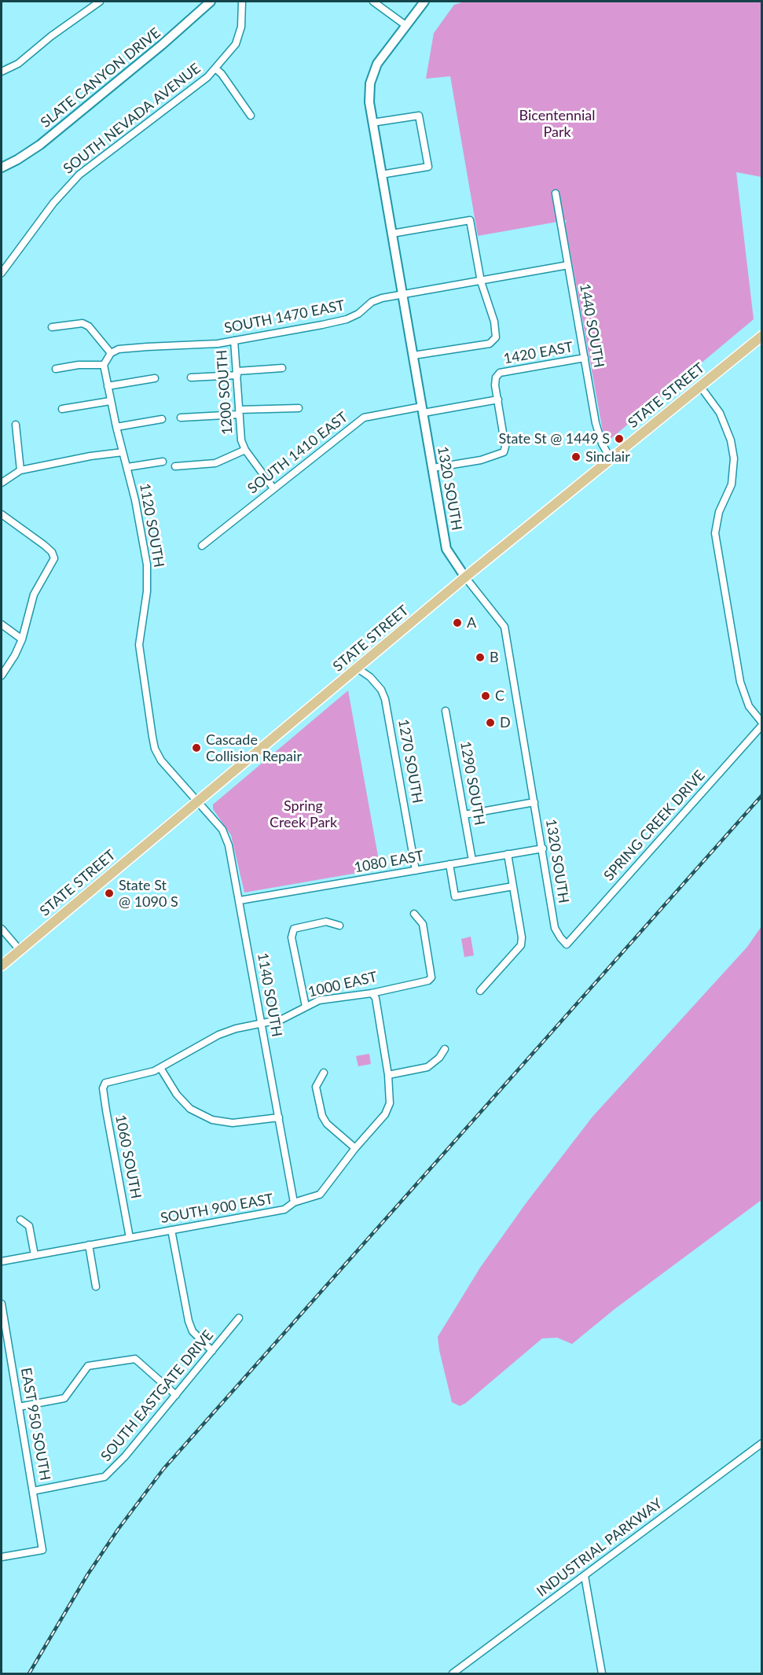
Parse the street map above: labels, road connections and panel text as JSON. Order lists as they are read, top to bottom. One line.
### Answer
{"streets":{"main road":["STATE STREET"],"street":["SLATE CANYON DRIVE","SOUTH NEVADA AVENUE","SOUTH 1470 EAST","1440 SOUTH","1420 EAST","1200 SOUTH","SOUTH 1410 EAST","1320 SOUTH","1120 SOUTH","1270 SOUTH","1290 SOUTH","SPRING CREEK DRIVE","1080 EAST","1000 EAST","1140 SOUTH","1060 SOUTH","SOUTH 900 EAST","SOUTH EASTGATE DRIVE","EAST 950 SOUTH","INDUSTRIAL PARKWAY"]},"crossings":[["SOUTH 1470 EAST","1440 SOUTH"],["SOUTH 1470 EAST","1200 SOUTH"],["SOUTH 1470 EAST","1320 SOUTH"],["1440 SOUTH","1420 EAST"],["1440 SOUTH","STATE STREET"],["1420 EAST","SOUTH 1410 EAST"],["1200 SOUTH","SOUTH 1410 EAST"],["STATE STREET","1320 SOUTH"],["STATE STREET","1120 SOUTH"],["STATE STREET","1270 SOUTH"],["STATE STREET","1140 SOUTH"],["SOUTH 1410 EAST","1320 SOUTH"],["1320 SOUTH","SPRING CREEK DRIVE"],["1320 SOUTH","1080 EAST"],["1120 SOUTH","1140 SOUTH"],["1270 SOUTH","1080 EAST"],["1290 SOUTH","1080 EAST"],["1080 EAST","1140 SOUTH"],["1000 EAST","1140 SOUTH"],["1000 EAST","1060 SOUTH"],["1140 SOUTH","SOUTH 900 EAST"],["1060 SOUTH","SOUTH 900 EAST"],["SOUTH EASTGATE DRIVE","EAST 950 SOUTH"]],"parks":["Bicentennial Park","Spring Creek Park"],"places":["State St @ 1449 S","Sinclair","A","B","C","D","Cascade Collision Repair","State St @ 1090 S"]}
